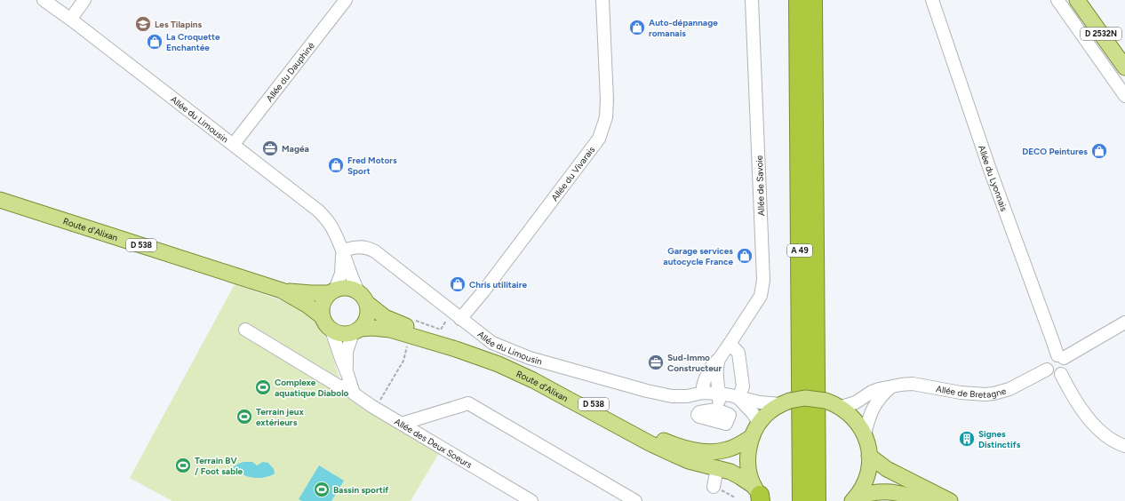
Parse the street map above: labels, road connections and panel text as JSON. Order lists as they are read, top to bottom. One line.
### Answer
{"streets":{"highway":["A 49"],"main road":["D 2532N","Route d'Alixan","D 538"],"street":["Allée du Dauphiné","Allée du Limousin","Allée du Vivarais","Allée du Lyonnais","Allée de Savoie","Allée de Bretagne","Allée des Deux Soeurs"]},"crossings":[["Allée du Dauphiné","Allée du Limousin"],["Allée du Limousin","Allée du Vivarais"],["Allée du Limousin","Allée de Savoie"],["Allée du Limousin","Route d'Alixan"],["Allée du Limousin","Allée des Deux Soeurs"],["Allée du Lyonnais","Allée de Bretagne"],["Route d'Alixan","Allée des Deux Soeurs"]],"places":{"school or university":["Les Tilapins"],"shop":["Auto-dépannage romanais","La Croquette Enchantée","DECO Peintures","Fred Motors Sport","Garage services autocycle France","Chris utilitaire"],"office":["Magéa","Sud-Immo Constructeur"],"sports":["Complexe aquatique Diabolo","Terrain jeux extérieurs","Terrain BV / Foot sable","Bassin sportif"],"building":["Signes Distinctifs"]}}
